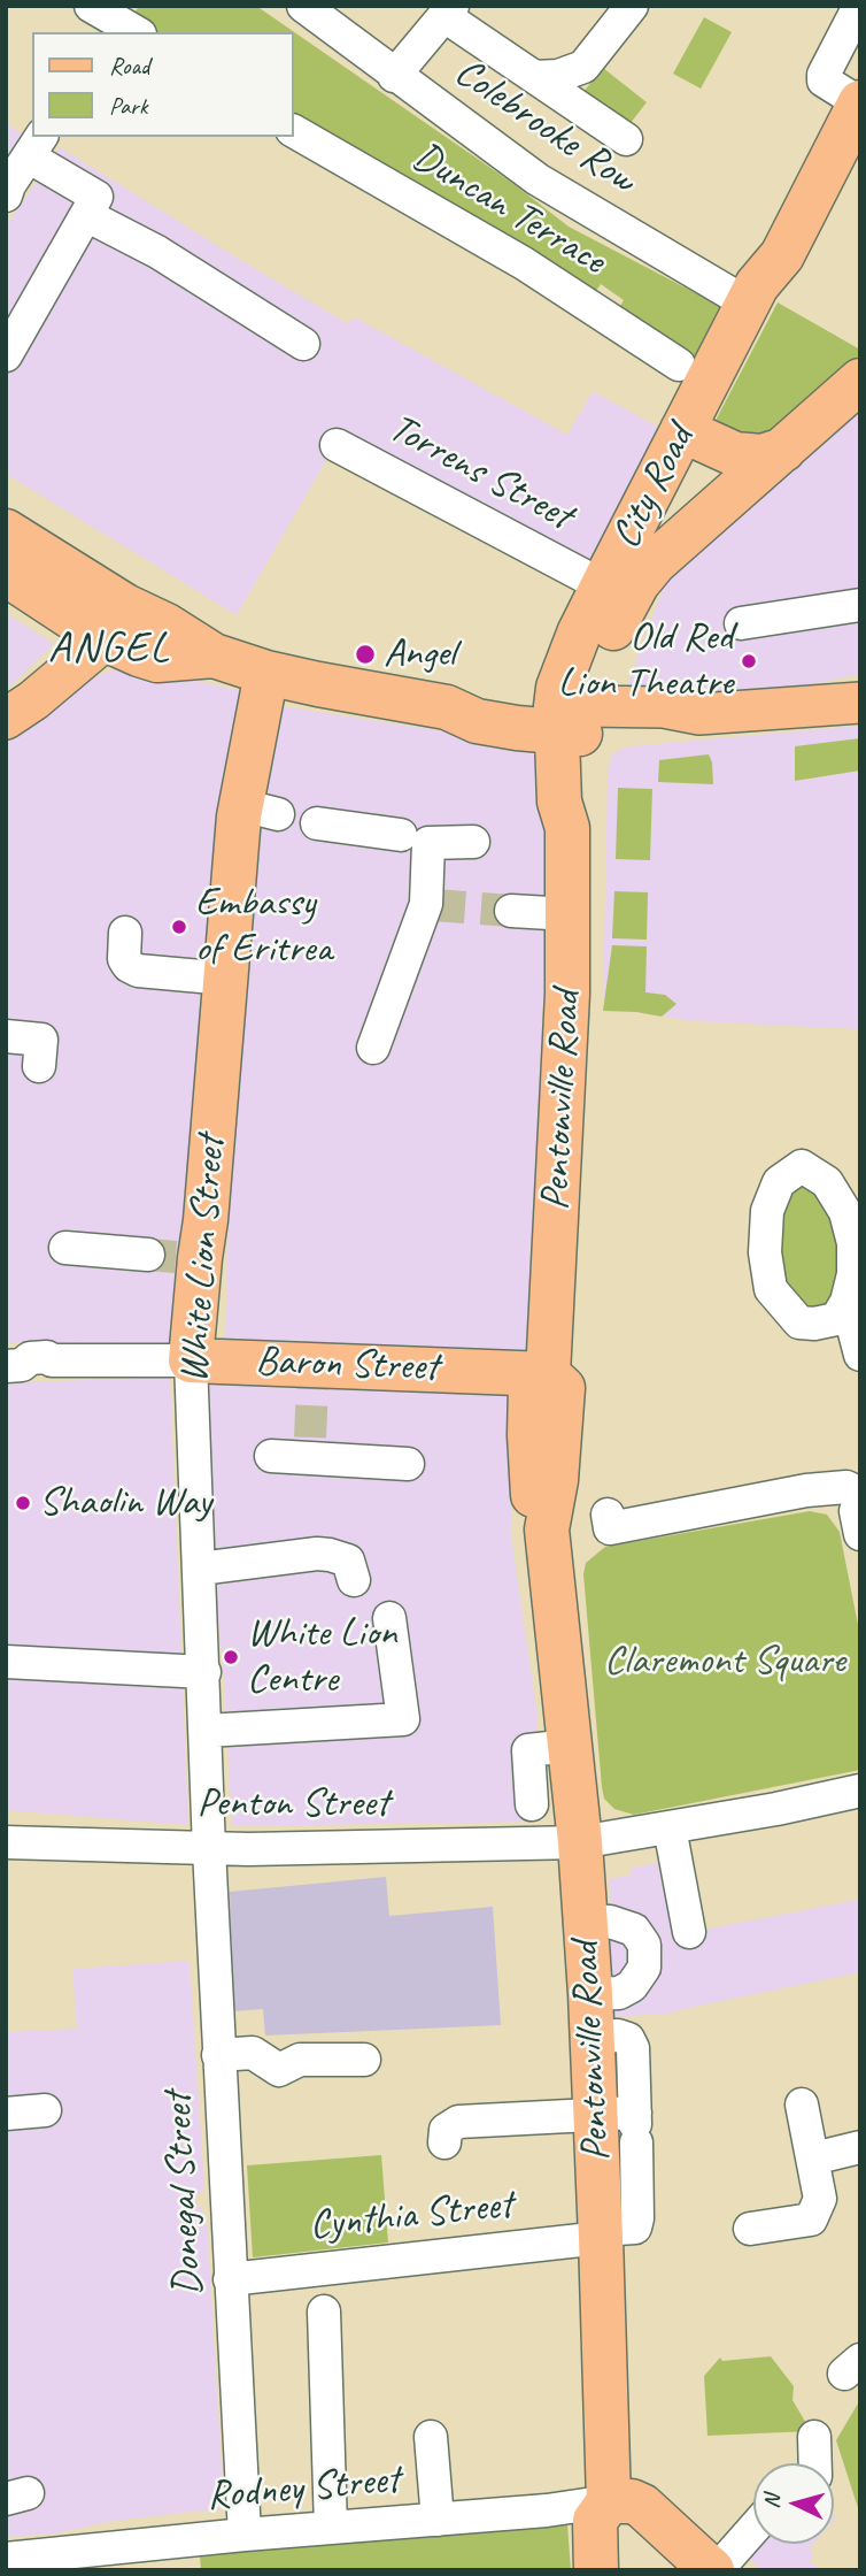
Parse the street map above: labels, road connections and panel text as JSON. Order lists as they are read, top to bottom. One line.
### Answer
{"streets":{"highway":["City Road","Pentonville Road","White Lion Street","Baron Street"],"street":["Colebrooke Row","Duncan Terrace","Torrens Street","Penton Street","Donegal Street","Cynthia Street","Rodney Street"]},"crossings":[["Colebrooke Row","City Road"],["Torrens Street","City Road"],["City Road","Pentonville Road"],["Pentonville Road","Baron Street"],["Pentonville Road","Penton Street"],["Pentonville Road","Cynthia Street"],["Pentonville Road","Rodney Street"],["White Lion Street","Baron Street"],["White Lion Street","Penton Street"],["White Lion Street","Donegal Street"],["Penton Street","Donegal Street"],["Donegal Street","Cynthia Street"],["Donegal Street","Rodney Street"]],"districts":["ANGEL"],"parks":["Claremont Square"],"places":["Angel","Old Red Lion Theatre","Embassy of Eritrea","Shaolin Way","White Lion Centre"],"legend":["Road","Park"],"north":"left"}
